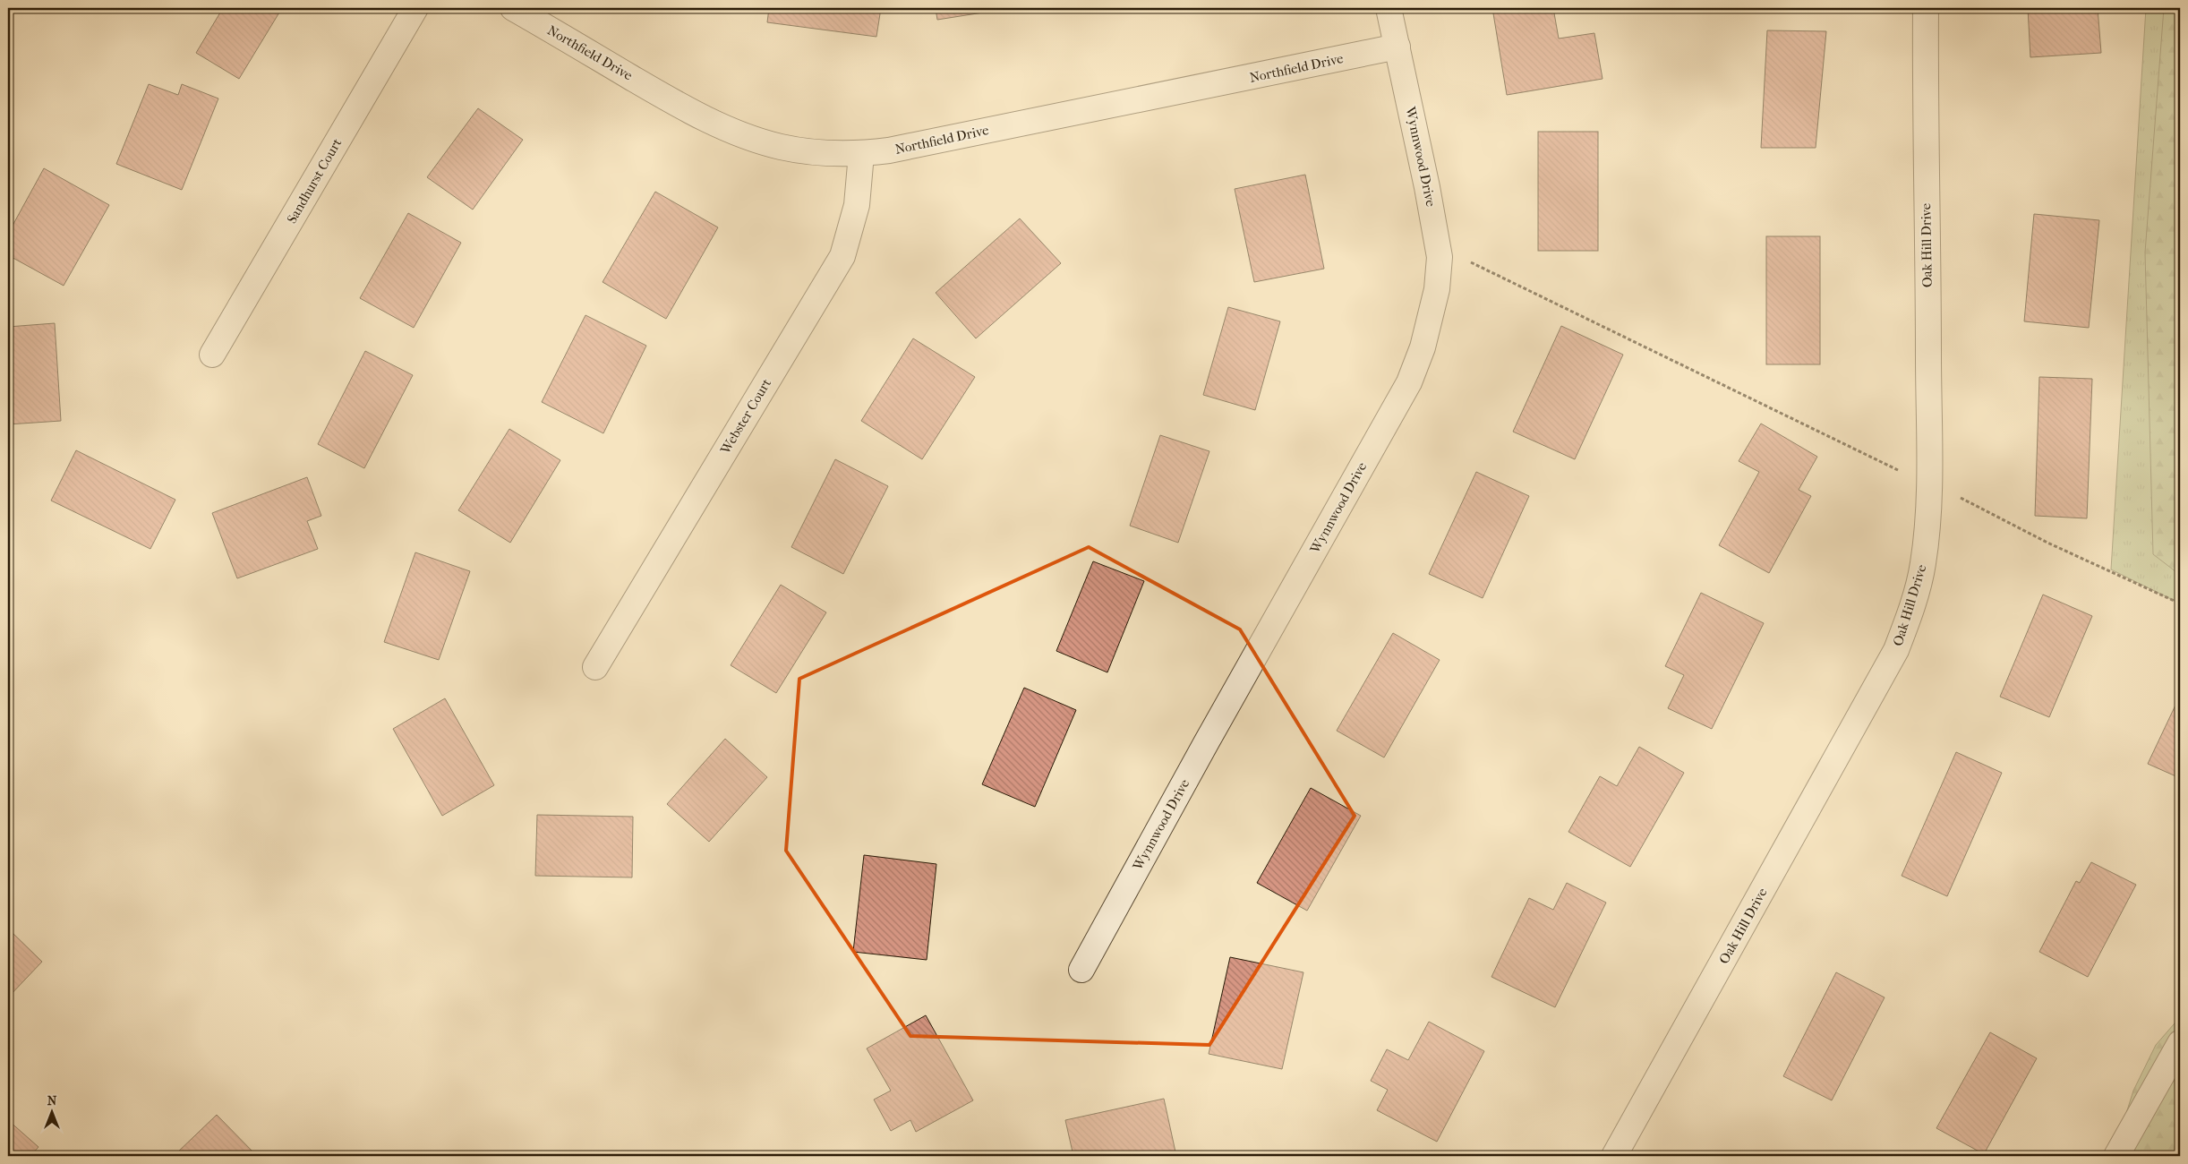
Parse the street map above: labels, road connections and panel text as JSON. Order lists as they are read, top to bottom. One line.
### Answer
{"streets":{"street":["Northfield Drive","Wynnwood Drive","Sandhurst Court","Oak Hill Drive","Webster Court"]},"crossings":[["Northfield Drive","Wynnwood Drive"],["Northfield Drive","Webster Court"]],"north":"top"}
